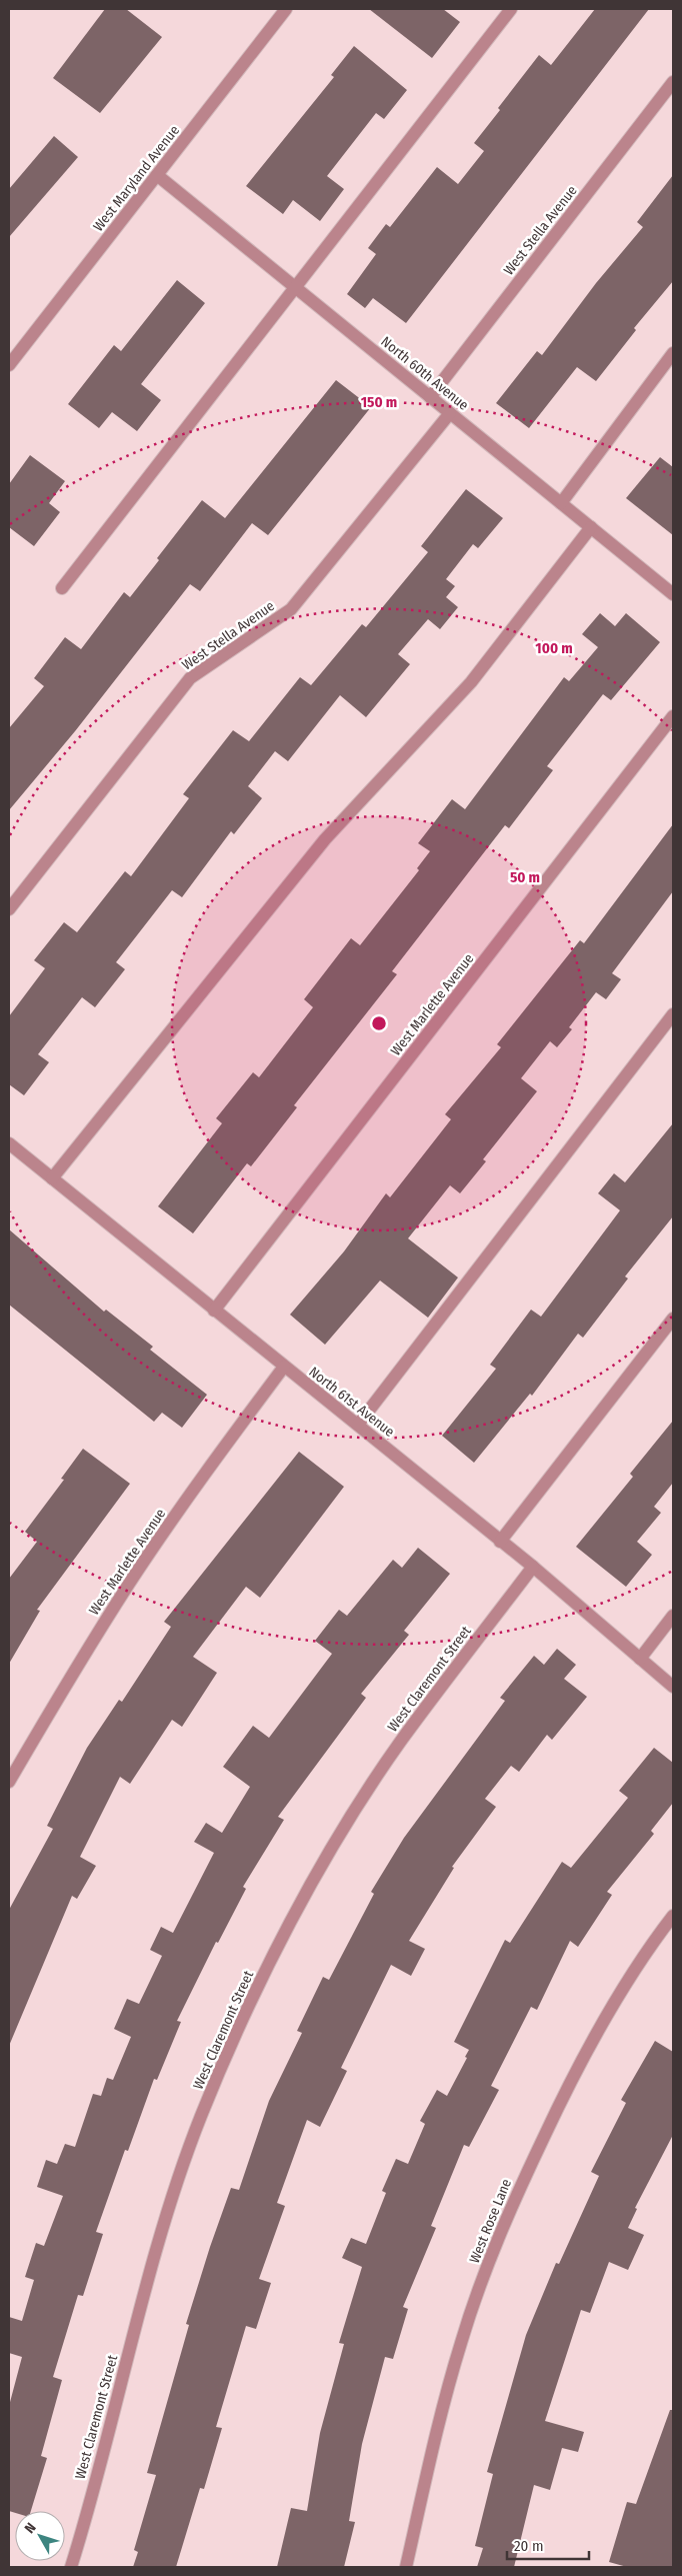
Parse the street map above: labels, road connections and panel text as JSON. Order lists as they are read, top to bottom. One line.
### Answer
{"streets":{"street":["West Maryland Avenue","West Stella Avenue","North 60th Avenue","West Marlette Avenue","North 61st Avenue","West Claremont Street","West Rose Lane"]},"crossings":[["West Maryland Avenue","North 60th Avenue"],["West Stella Avenue","North 60th Avenue"],["West Marlette Avenue","North 61st Avenue"],["North 61st Avenue","West Claremont Street"]],"scale_bar":"20 m","north":"top left","rings":["150 m","100 m","50 m"]}
